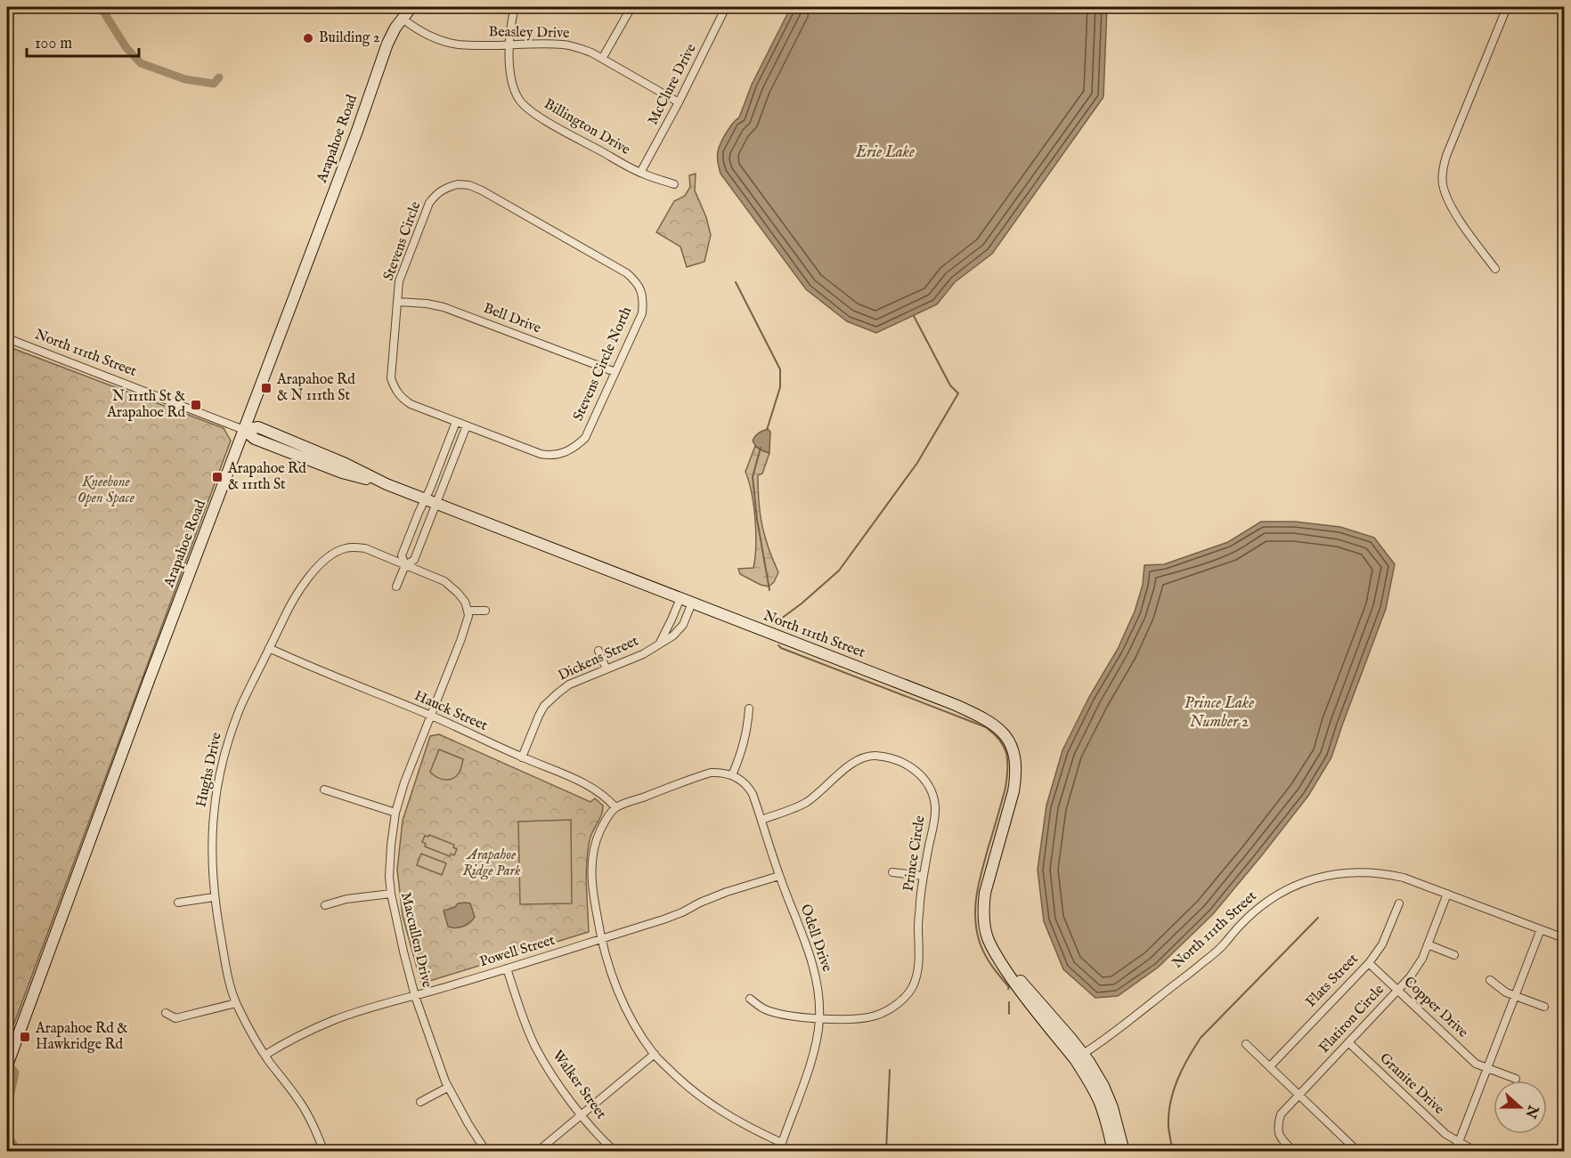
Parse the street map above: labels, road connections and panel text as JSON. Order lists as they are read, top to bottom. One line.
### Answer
{"streets":{"street":["Beasley Drive","McClure Drive","Billington Drive","Arapahoe Road","Stevens Circle","Bell Drive","North 111th Street","Stevens Circle North","Dickens Street","Hauck Street","Hughs Drive","Prince Circle","Odell Drive","Maccullen Drive","Powell Street","Flats Street","Copper Drive","Flatiron Circle","Granite Drive","Walker Street"]},"crossings":[["Beasley Drive","McClure Drive"],["Beasley Drive","Billington Drive"],["Beasley Drive","Arapahoe Road"],["McClure Drive","Billington Drive"],["Arapahoe Road","North 111th Street"],["Stevens Circle","Bell Drive"],["Stevens Circle","Stevens Circle North"],["Bell Drive","Stevens Circle North"],["North 111th Street","Dickens Street"],["North 111th Street","Flatiron Circle"],["Dickens Street","Hauck Street"],["Hauck Street","Hughs Drive"],["Hauck Street","Maccullen Drive"],["Hughs Drive","Maccullen Drive"],["Hughs Drive","Powell Street"],["Prince Circle","Odell Drive"],["Odell Drive","Powell Street"],["Maccullen Drive","Powell Street"],["Powell Street","Walker Street"],["Flats Street","Copper Drive"],["Copper Drive","Flatiron Circle"],["Flatiron Circle","Granite Drive"]],"water":["Erie Lake","Prince Lake Number 2"],"parks":["Kneebone Open Space","Arapahoe Ridge Park"],"places":{"other":["Building 2"],"transit":["Arapahoe Rd & N 111th St","N 111th St & Arapahoe Rd","Arapahoe Rd & 111th St","Arapahoe Rd & Hawkridge Rd"]},"scale_bar":"100 m","north":"right"}
